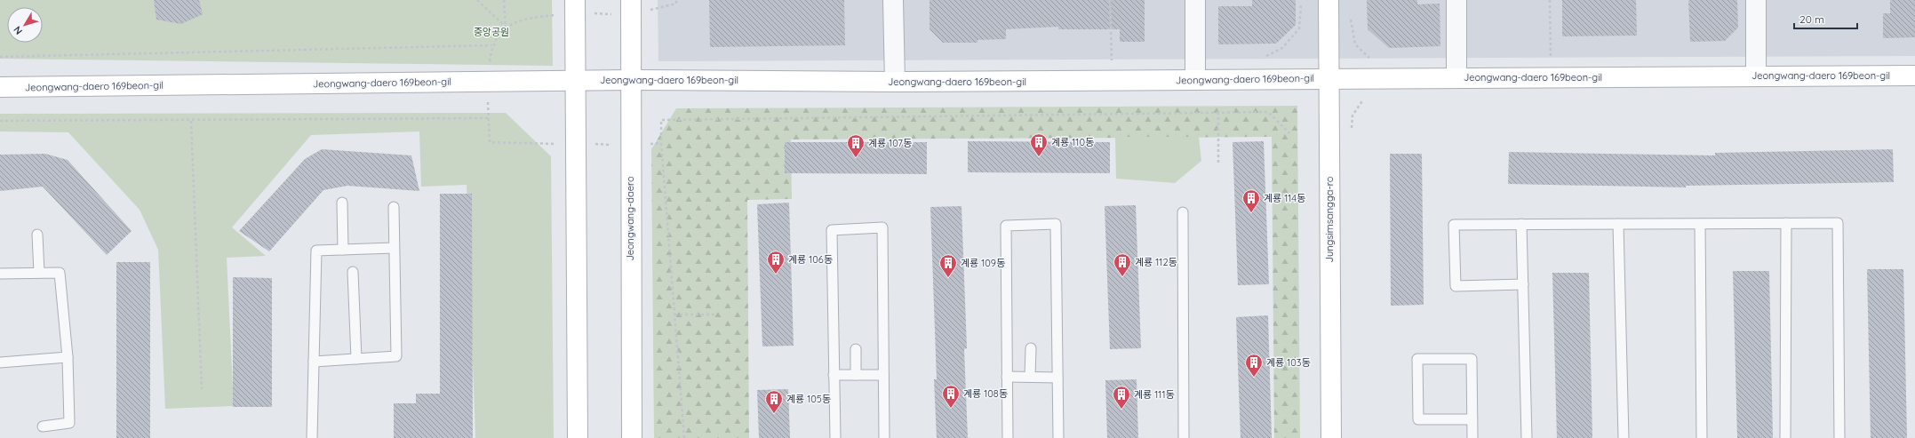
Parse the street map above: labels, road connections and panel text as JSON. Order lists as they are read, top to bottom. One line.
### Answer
{"streets":{"street":["Jeongwang-daero 169beon-gil","Jeongwang-daero","Jungsimsangga-ro"]},"crossings":[["Jeongwang-daero 169beon-gil","Jeongwang-daero"],["Jeongwang-daero 169beon-gil","Jungsimsangga-ro"]],"parks":["중앙공원"],"places":{"building":["계룡 110동","계룡 107동","계룡 114동","계룡 106동","계룡 112동","계룡 109동","계룡 103동","계룡 108동","계룡 111동","계룡 105동"]},"scale_bar":"20 m","north":"bottom left"}
